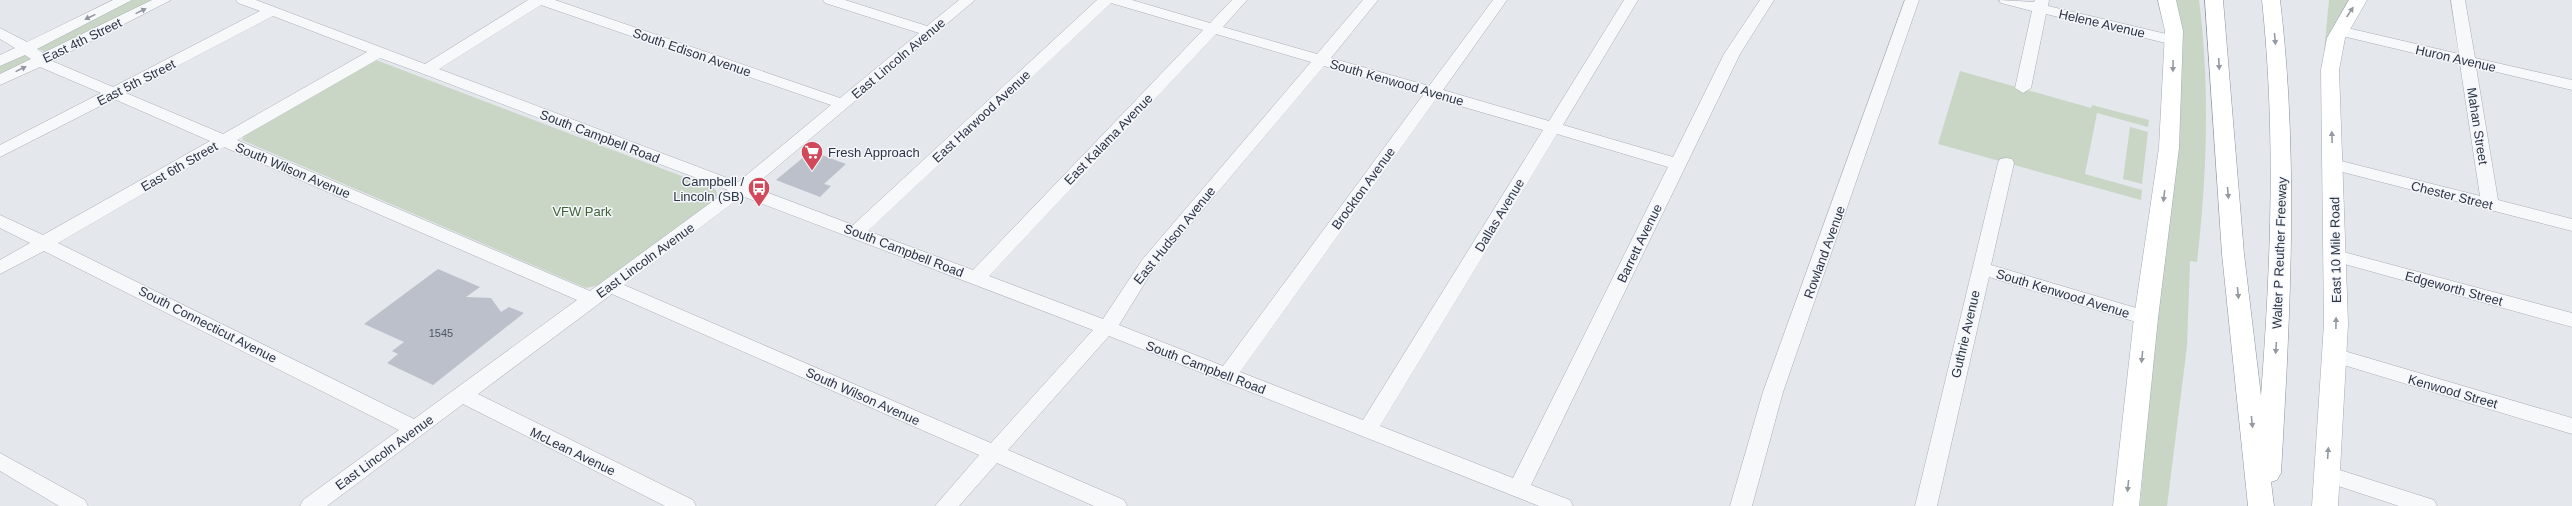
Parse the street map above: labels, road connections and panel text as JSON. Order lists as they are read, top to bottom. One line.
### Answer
{"streets":{"main road":["East 10 Mile Road","Walter P Reuther Freeway"],"street":["Helene Avenue","East 4th Street","South Edison Avenue","East Lincoln Avenue","Huron Avenue","East 5th Street","South Kenwood Avenue","East Harwood Avenue","Mahan Street","South Campbell Road","East Kalama Avenue","East 6th Street","South Wilson Avenue","Brockton Avenue","Chester Street","Dallas Avenue","East Hudson Avenue","Barrett Avenue","Rowland Avenue","Edgeworth Street","South Connecticut Avenue","Guthrie Avenue","Kenwood Street","McLean Avenue"]},"crossings":[["East 4th Street","South Wilson Avenue"],["South Edison Avenue","East Lincoln Avenue"],["East Lincoln Avenue","South Campbell Road"],["East Lincoln Avenue","South Wilson Avenue"],["East Lincoln Avenue","South Connecticut Avenue"],["East Lincoln Avenue","McLean Avenue"],["Huron Avenue","Mahan Street"],["Huron Avenue","East 10 Mile Road"],["East 5th Street","South Campbell Road"],["East 5th Street","South Wilson Avenue"],["South Kenwood Avenue","East Kalama Avenue"],["South Kenwood Avenue","Brockton Avenue"],["South Kenwood Avenue","Dallas Avenue"],["South Kenwood Avenue","East Hudson Avenue"],["South Kenwood Avenue","Barrett Avenue"],["South Kenwood Avenue","Guthrie Avenue"],["East Harwood Avenue","South Campbell Road"],["Mahan Street","Chester Street"],["South Campbell Road","East Kalama Avenue"],["South Campbell Road","East 6th Street"],["South Campbell Road","Brockton Avenue"],["South Campbell Road","Dallas Avenue"],["South Campbell Road","East Hudson Avenue"],["South Campbell Road","Barrett Avenue"],["East 6th Street","South Wilson Avenue"],["East 6th Street","South Connecticut Avenue"],["South Wilson Avenue","East Hudson Avenue"],["Chester Street","East 10 Mile Road"],["East 10 Mile Road","Edgeworth Street"],["East 10 Mile Road","Kenwood Street"]],"parks":["VFW Park"],"places":{"supermarket":["Fresh Approach"],"bus stop":["Campbell / Lincoln (SB)"]},"house_numbers":["1545"]}
